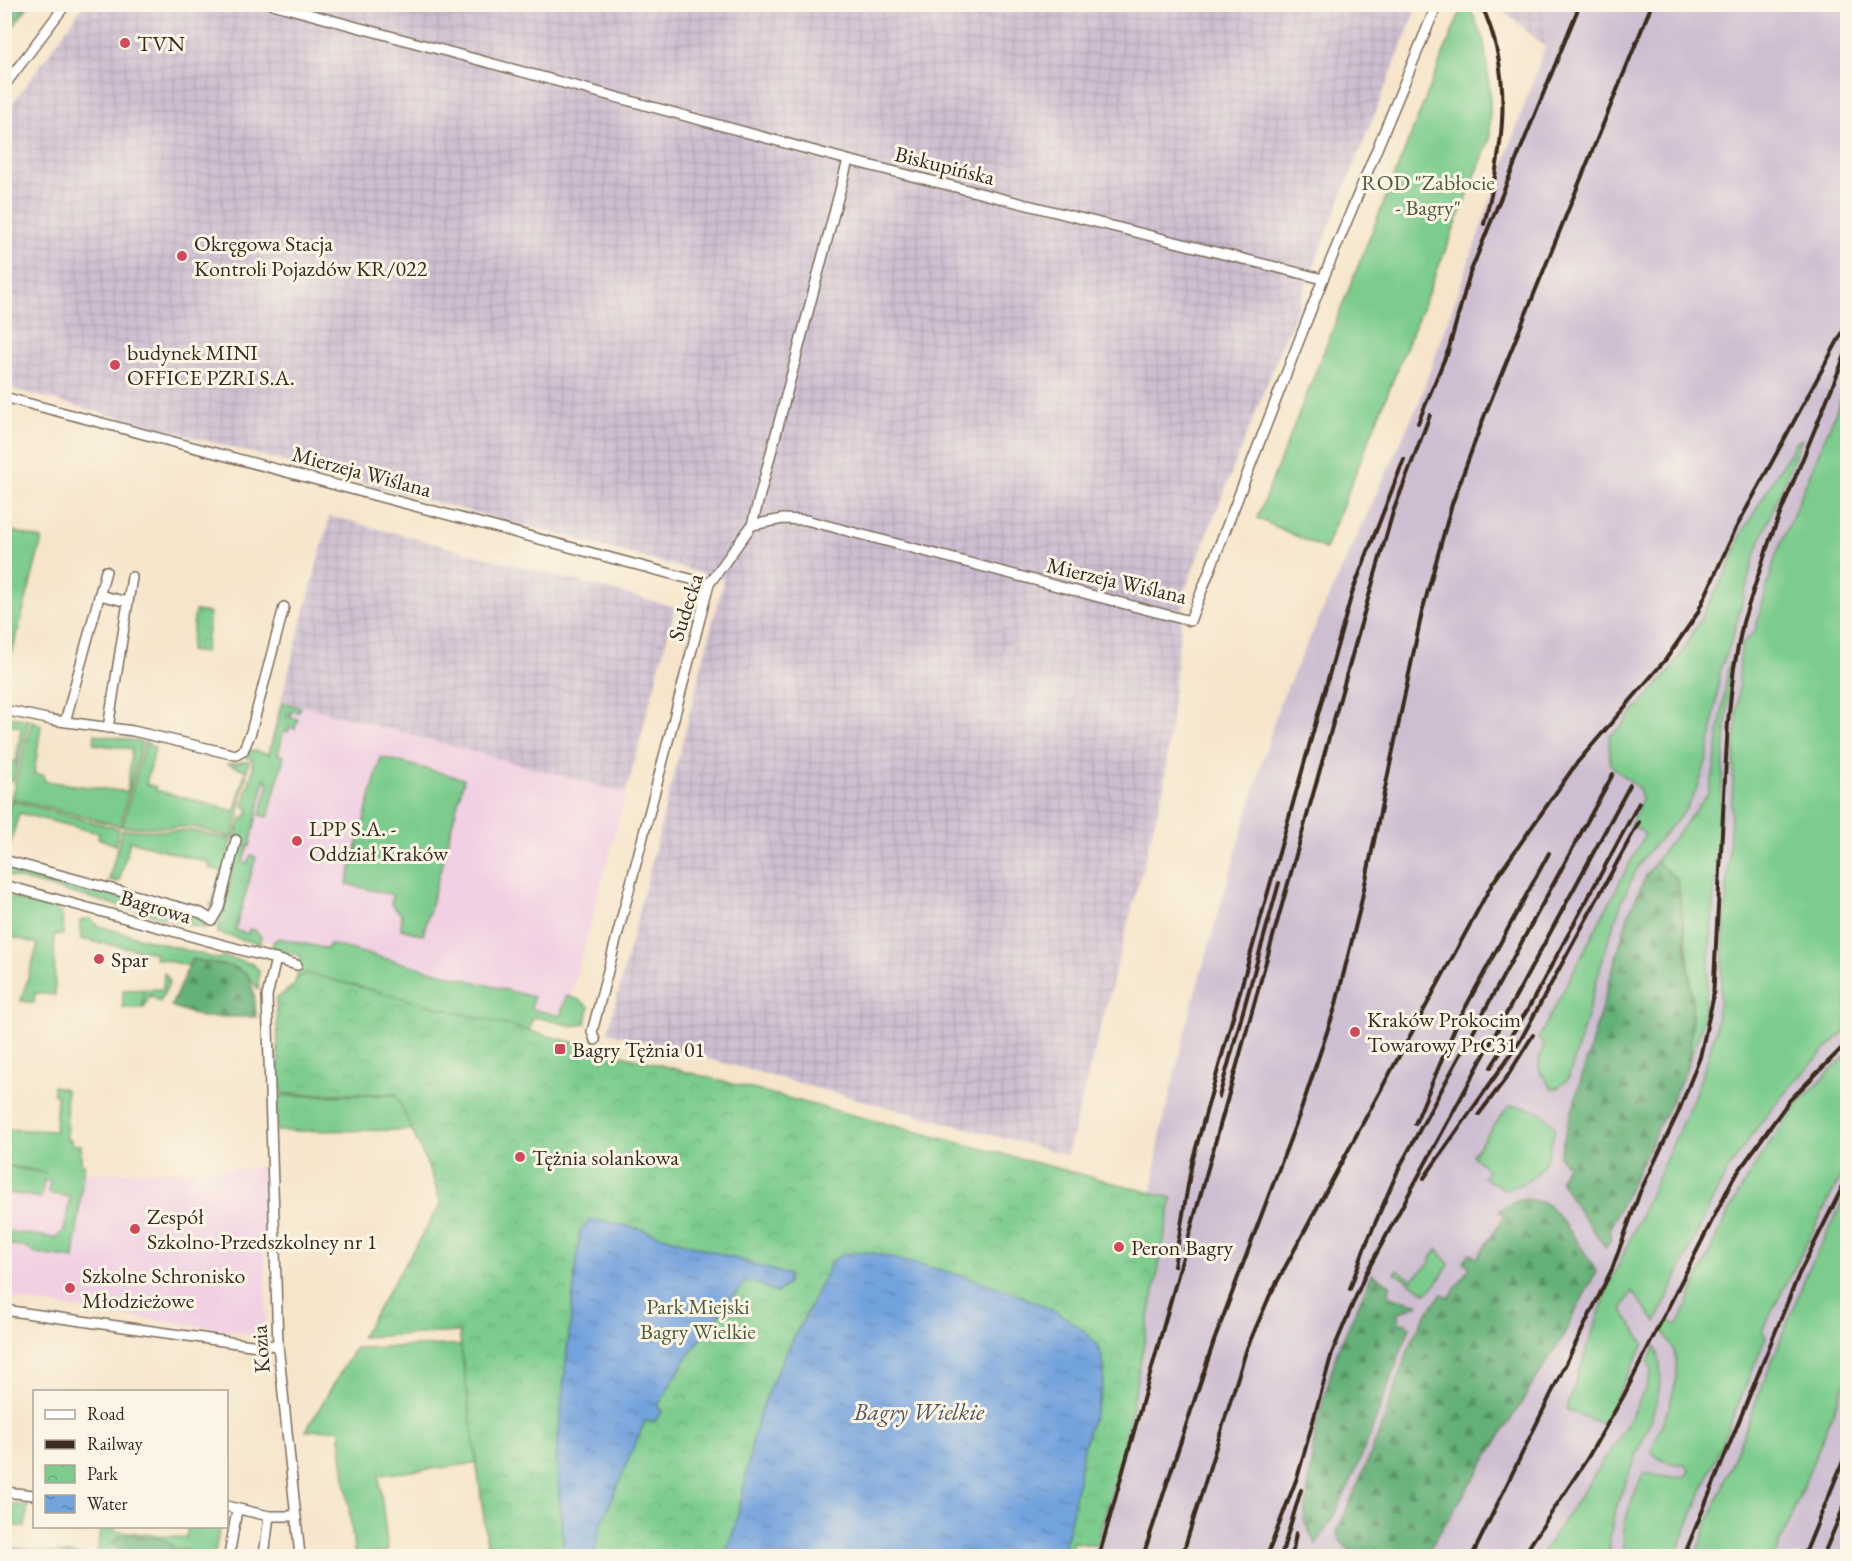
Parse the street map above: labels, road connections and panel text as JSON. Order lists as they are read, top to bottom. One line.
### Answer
{"streets":{"street":["Biskupińska","Mierzeja Wiślana","Sudecka","Bagrowa","Kozia"]},"crossings":[["Biskupińska","Mierzeja Wiślana"],["Biskupińska","Sudecka"],["Mierzeja Wiślana","Sudecka"],["Bagrowa","Kozia"]],"water":["Bagry Wielkie"],"parks":["ROD \"Zabłocie - Bagry\"","Park Miejski Bagry Wielkie"],"places":{"other":["TVN","Okręgowa Stacja Kontroli Pojazdów KR/022","budynek MINI OFFICE PZRI S.A.","LPP S.A. - Oddział Kraków","Spar","Kraków Prokocim Towarowy PrC31","Tężnia solankowa","Zespół Szkolno-Przedszkolney nr 1","Peron Bagry","Szkolne Schronisko Młodzieżowe"],"transit":["Bagry Tężnia 01"]},"legend":["Road","Railway","Park","Water"]}
